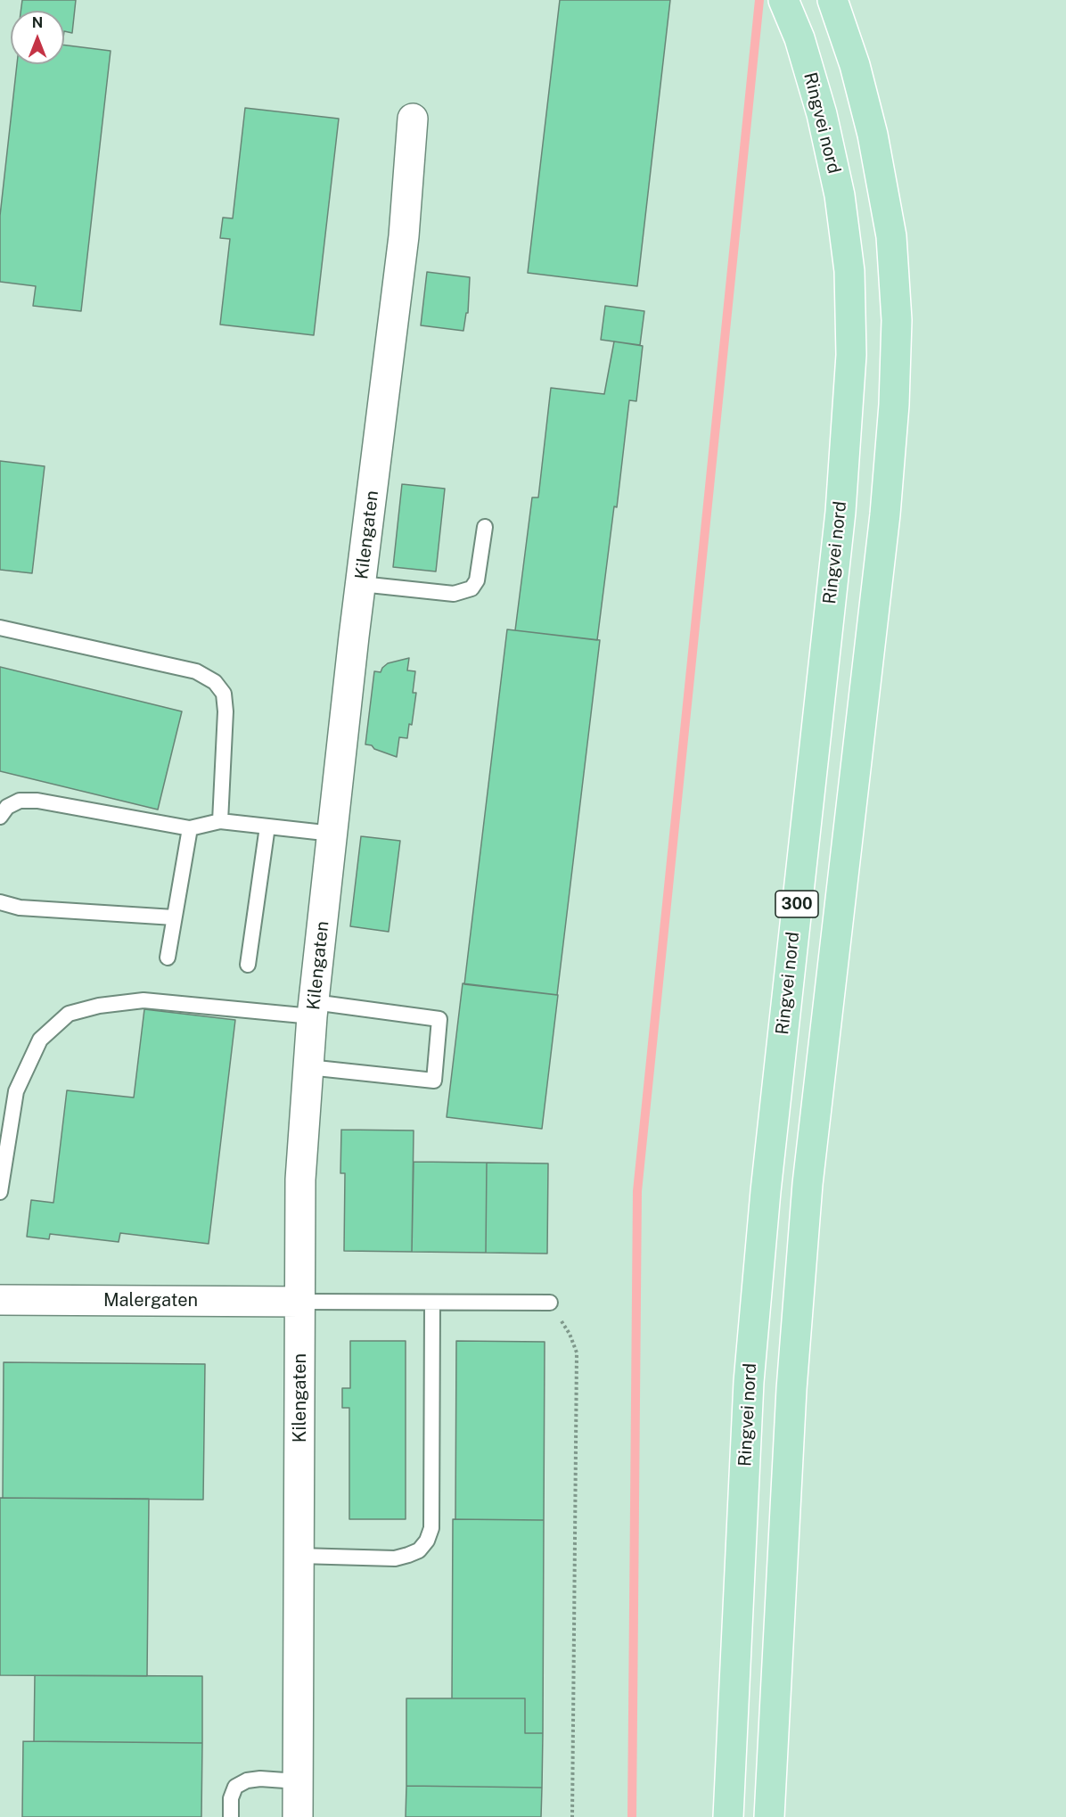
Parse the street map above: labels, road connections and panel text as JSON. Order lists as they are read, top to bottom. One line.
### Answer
{"streets":{"main road":["Ringvei nord","300"],"street":["Kilengaten","Malergaten"]},"crossings":[["Kilengaten","Malergaten"]],"north":"top"}
